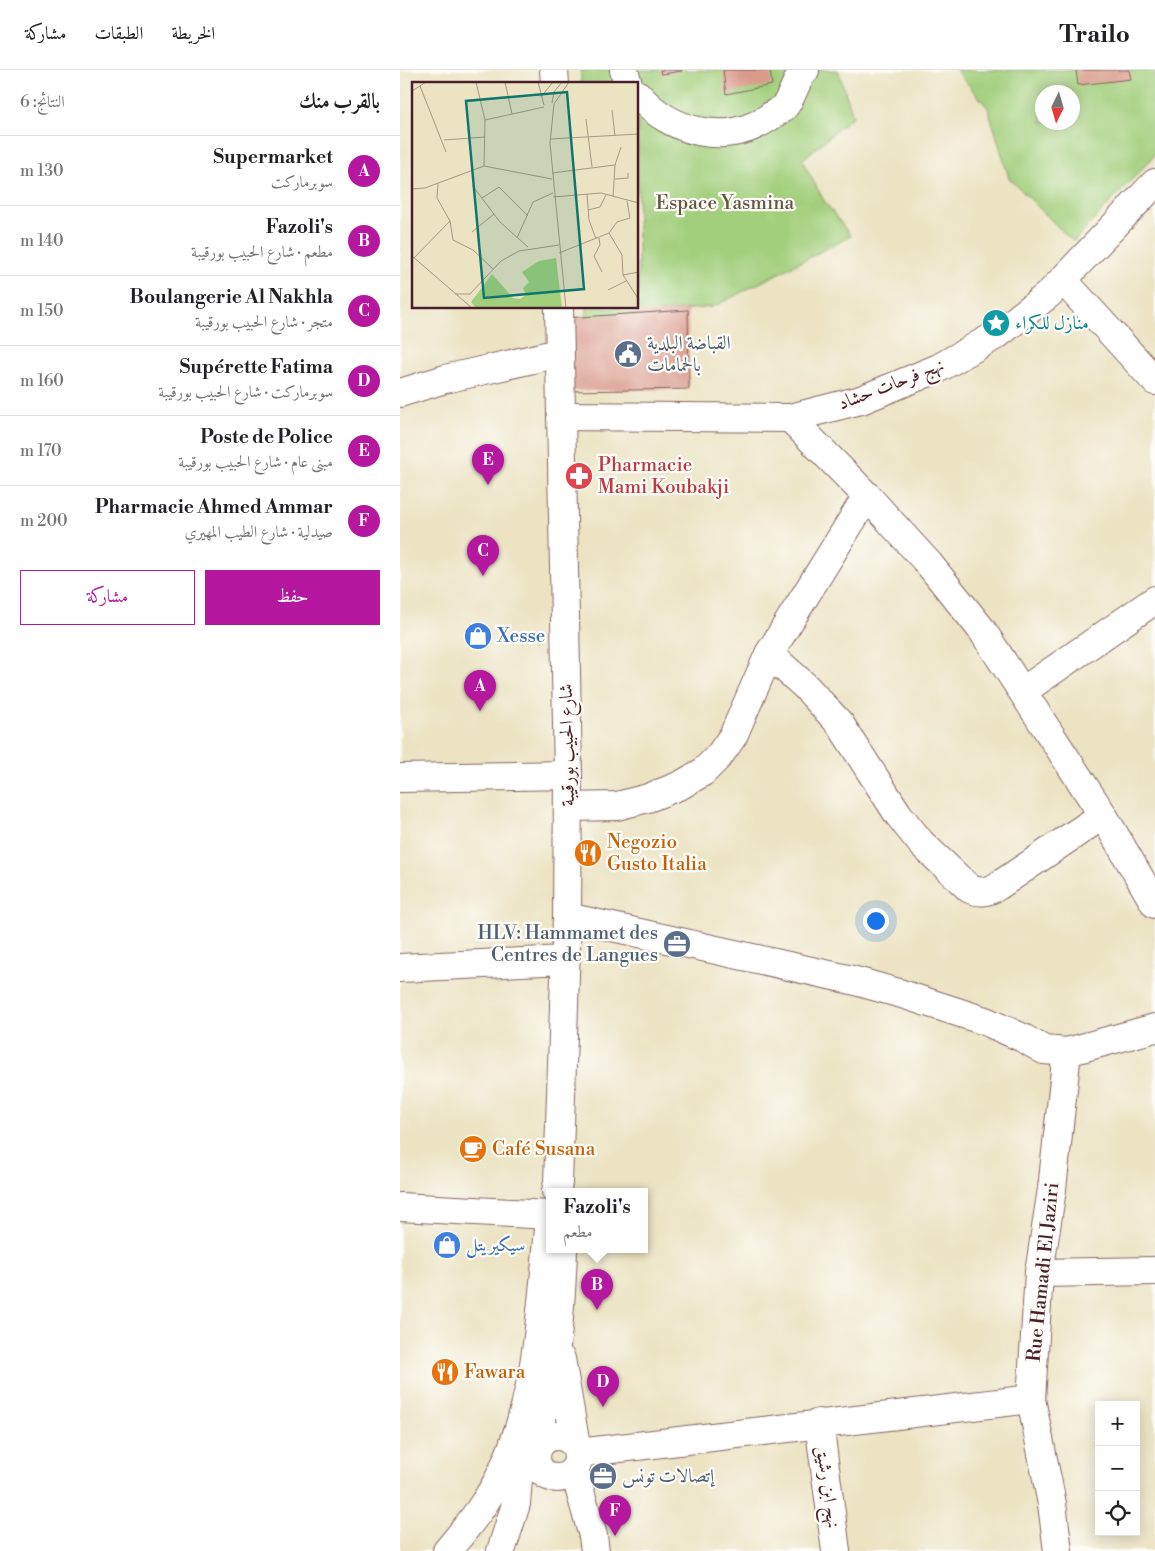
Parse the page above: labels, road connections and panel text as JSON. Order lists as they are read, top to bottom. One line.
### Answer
{"streets":{"street":["نهج فرحات حشاد","شارع الحبيب بورقيبة","Rue Hamadi El Jaziri","نهج ابن رشيق"]},"crossings":[["نهج فرحات حشاد","شارع الحبيب بورقيبة"]],"parks":["Espace Yasmina"],"places":{"place":["منازل للكراء"],"public building":["القباضة البلدية بالحمامات"],"pharmacy":["Pharmacie Mami Koubakji"],"shop":["Xesse","سيكيريتل"],"restaurant":["Negozio Gusto Italia","Fawara"],"office":["HLV: Hammamet des Centres de Langues","إتصالات تونس"],"cafe":["Café Susana"]},"north":"bottom","page":{"header":"Trailo","nav":["الخريطة","الطبقات","مشاركة"],"heading":["بالقرب منك","النتائج: 6"],"list":[{"mark":"A","name":"Supermarket","note":"سوبرماركت","value":"130 m"},{"mark":"B","name":"Fazoli's","note":"مطعم · شارع الحبيب بورقيبة","value":"140 m"},{"mark":"C","name":"Boulangerie Al Nakhla","note":"متجر · شارع الحبيب بورقيبة","value":"150 m"},{"mark":"D","name":"Supérette Fatima","note":"سوبرماركت · شارع الحبيب بورقيبة","value":"160 m"},{"mark":"E","name":"Poste de Police","note":"مبنى عام · شارع الحبيب بورقيبة","value":"170 m"},{"mark":"F","name":"Pharmacie Ahmed Ammar","note":"صيدلية · شارع الطيب المهيري","value":"200 m"}],"pins":["E","C","A","B","D","F"],"buttons":["حفظ","مشاركة"],"popup":["Fazoli's","مطعم"],"map_buttons":["+","−"]}}
